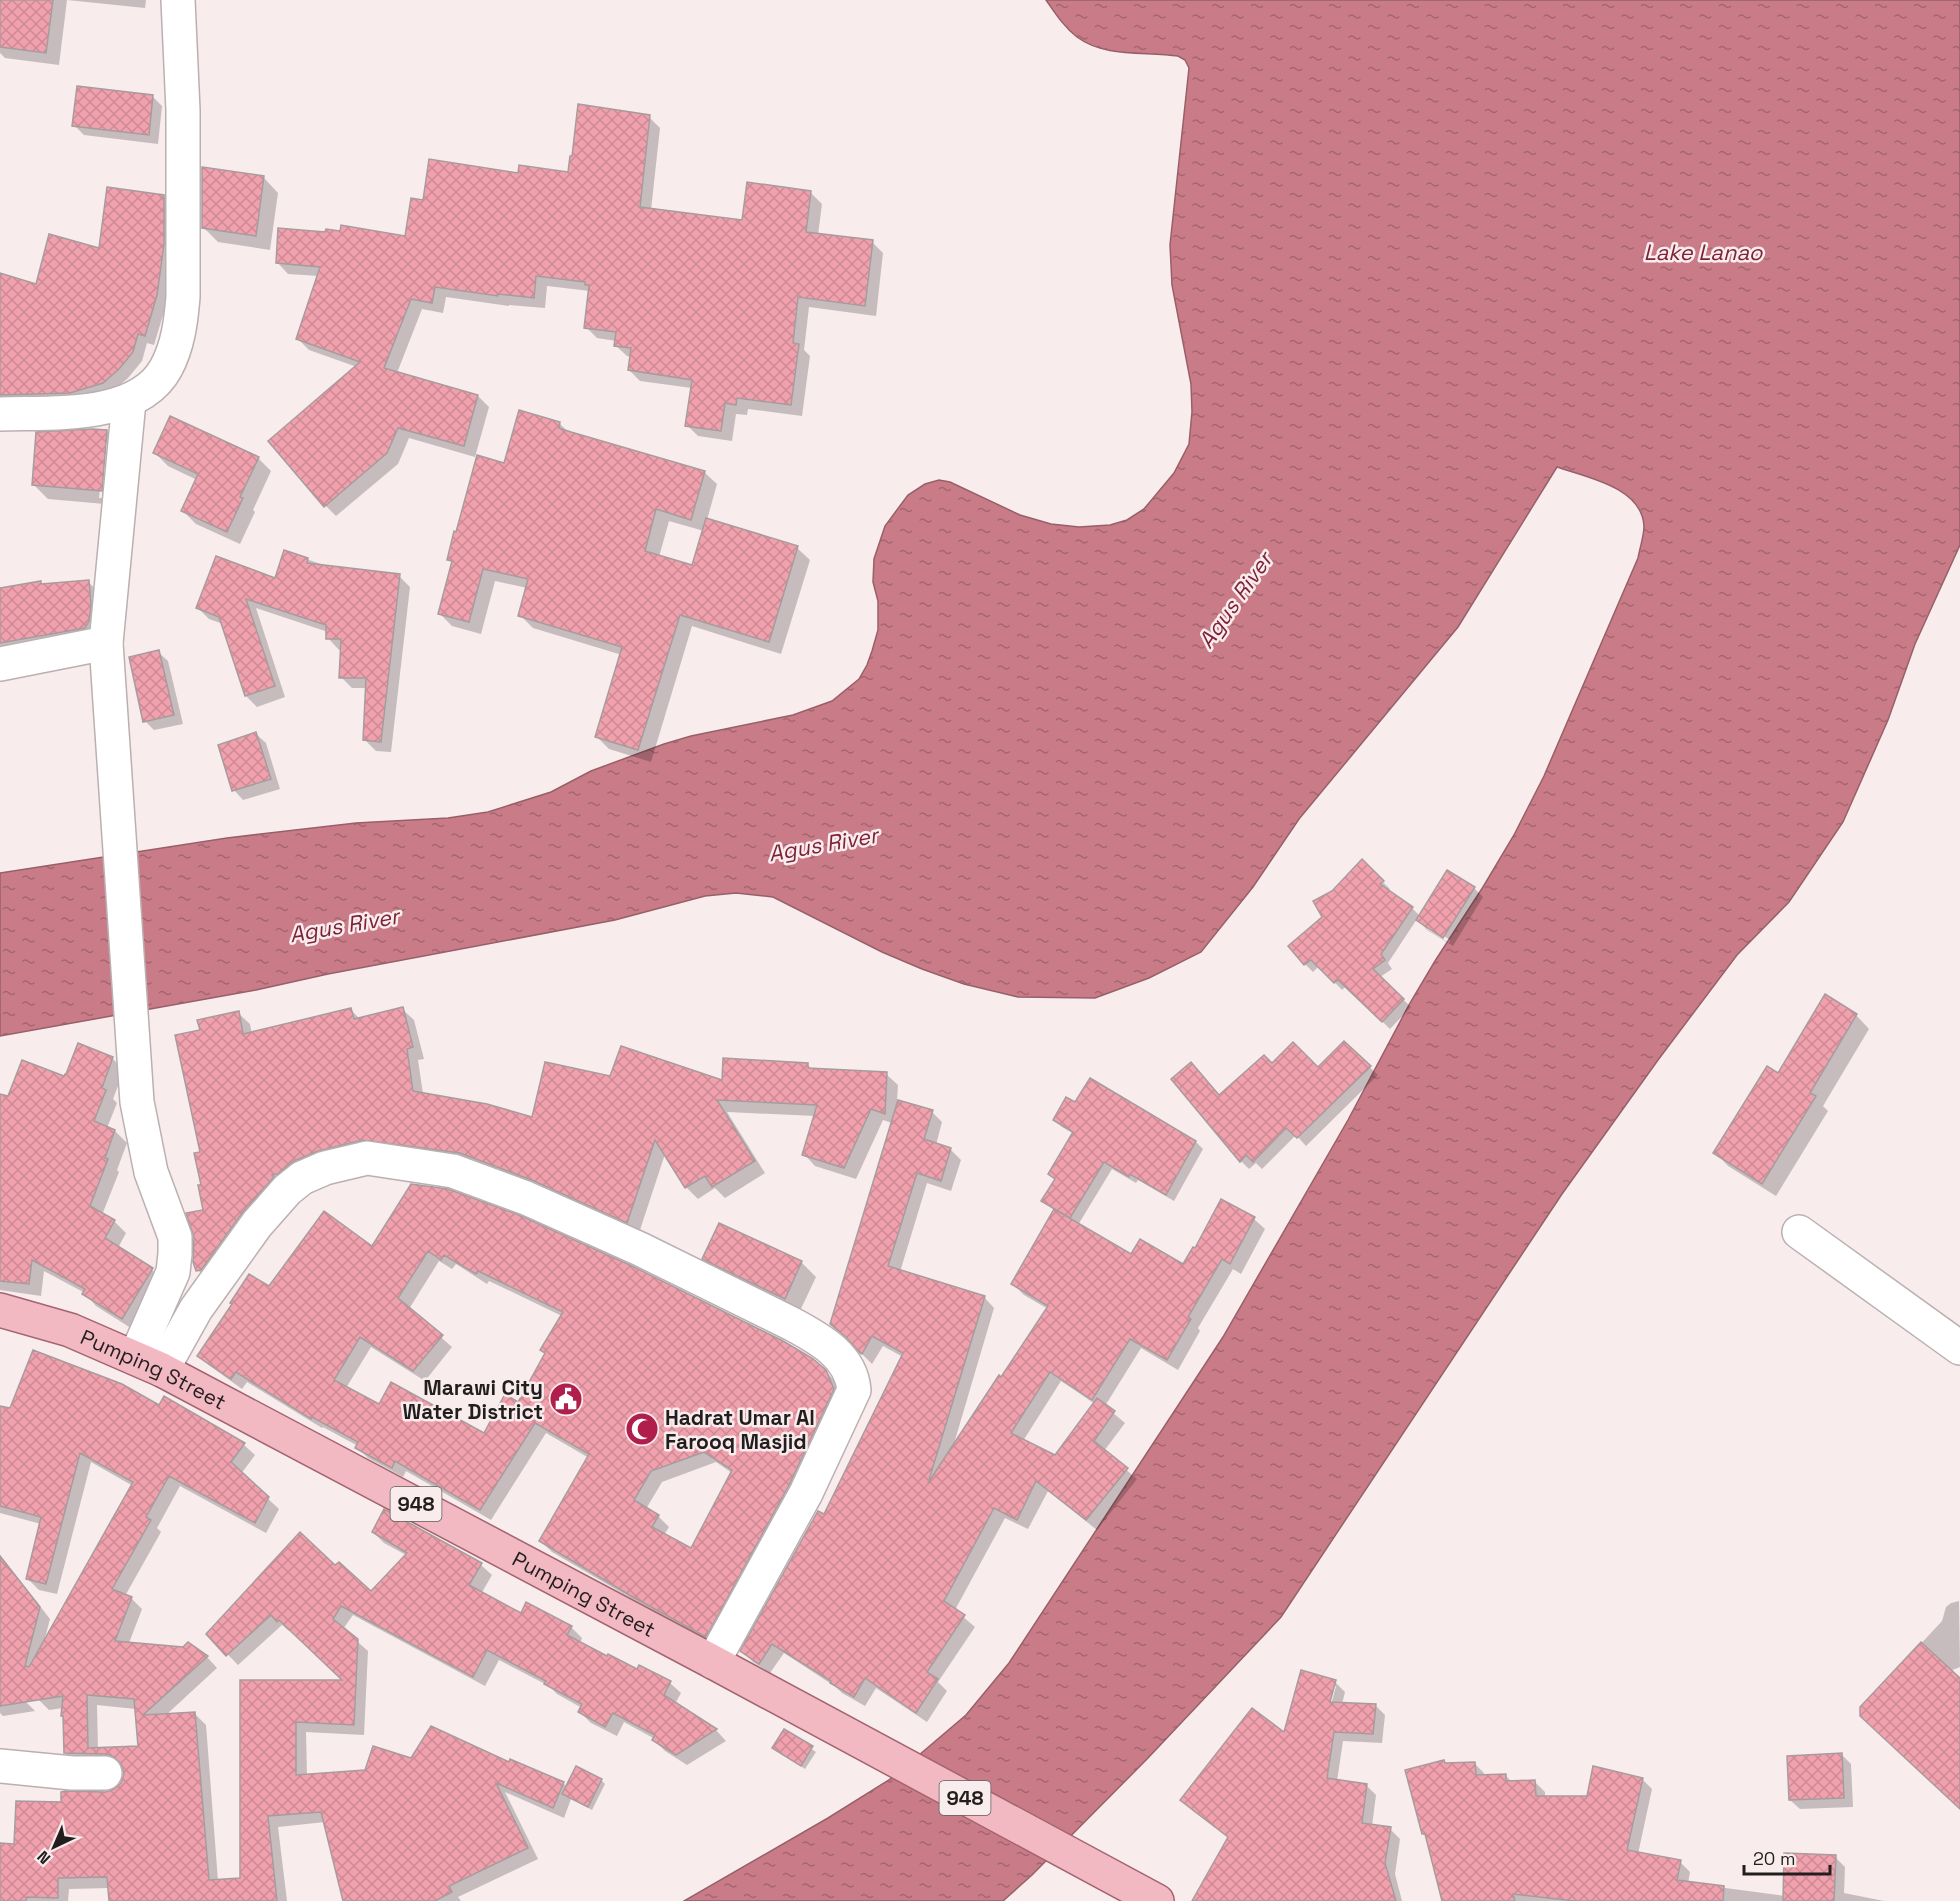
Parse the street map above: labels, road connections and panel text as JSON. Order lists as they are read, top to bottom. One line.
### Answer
{"streets":{"main road":["Pumping Street","948"]},"water":["Lake Lanao","Agus River"],"places":{"public building":["Marawi City Water District"],"mosque":["Hadrat Umar Al Farooq Masjid"]},"scale_bar":"20 m","north":"bottom left"}
